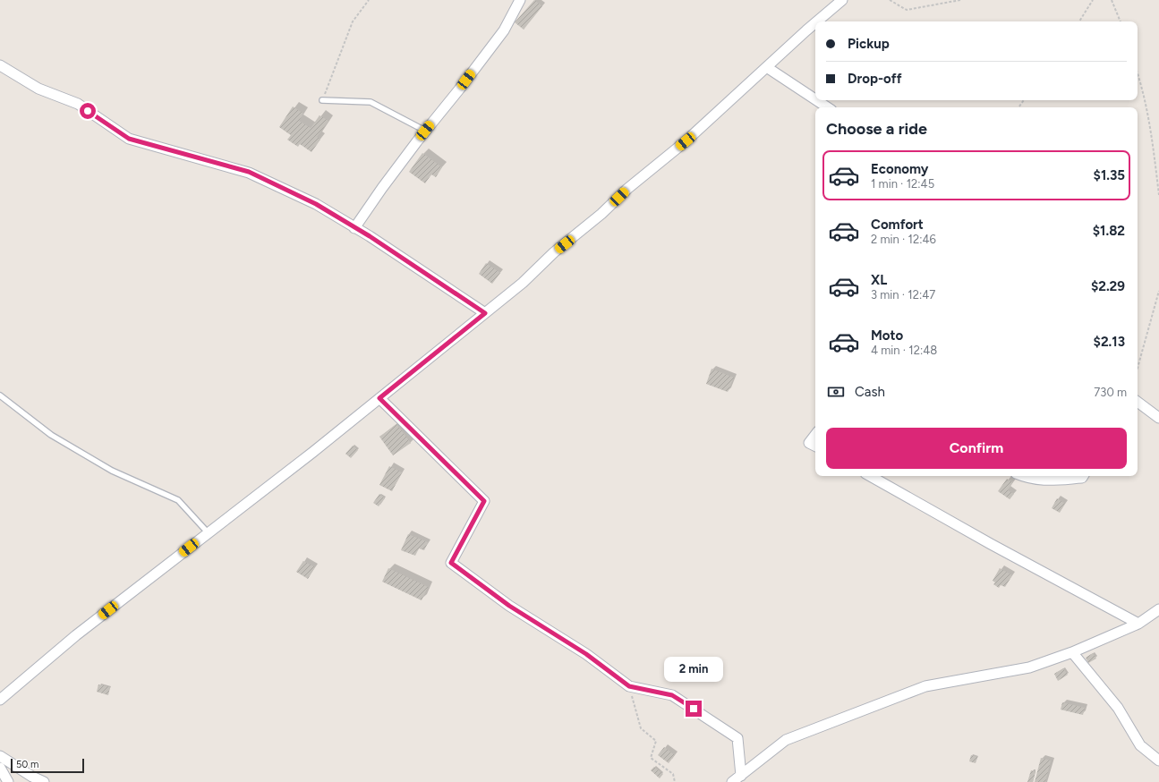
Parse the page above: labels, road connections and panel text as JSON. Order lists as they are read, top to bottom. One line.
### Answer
{"scale_bar":"50 m","page":{"banner":["Pickup","Drop-off"],"heading":"Choose a ride","list":[{"name":"Economy","note":"1 min · 12:45","value":"$1.35"},{"name":"Comfort","note":"2 min · 12:46","value":"$1.82"},{"name":"XL","note":"3 min · 12:47","value":"$2.29"},{"name":"Moto","note":"4 min · 12:48","value":"$2.13"}],"pay":["Cash","730 m"],"buttons":"Confirm","bubble":"2 min","scale":"50 m"}}
